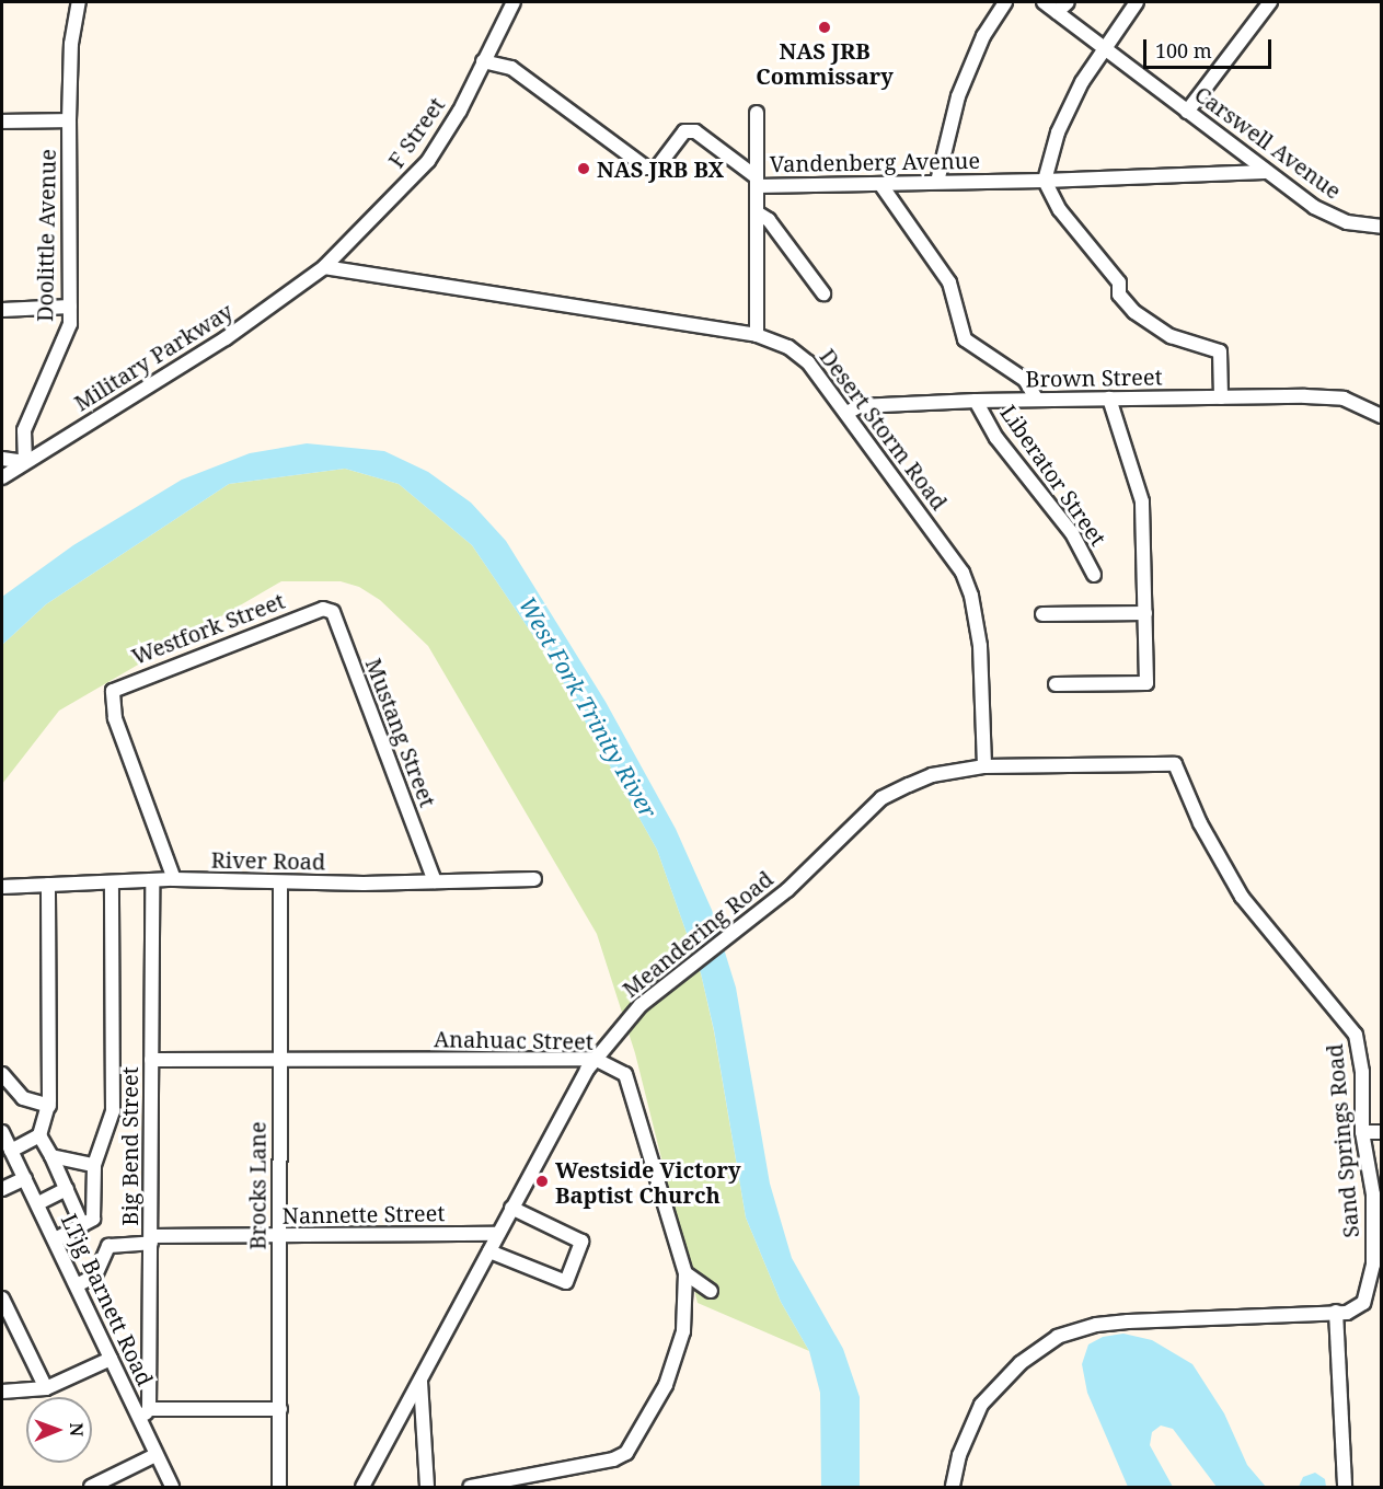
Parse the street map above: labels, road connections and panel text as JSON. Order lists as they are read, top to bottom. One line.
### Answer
{"streets":{"street":["F Street","Carswell Avenue","Vandenberg Avenue","Doolittle Avenue","Military Parkway","Brown Street","Desert Storm Road","Liberator Street","Westfork Street","Mustang Street","River Road","Meandering Road","Anahuac Street","Sand Springs Road","Big Bend Street","Brocks Lane","Nannette Street","LTjg Barnett Road"]},"crossings":[["F Street","Vandenberg Avenue"],["F Street","Military Parkway"],["F Street","Desert Storm Road"],["Carswell Avenue","Vandenberg Avenue"],["Doolittle Avenue","Military Parkway"],["Military Parkway","Desert Storm Road"],["Brown Street","Desert Storm Road"],["Brown Street","Liberator Street"],["Desert Storm Road","Meandering Road"],["Westfork Street","Mustang Street"],["Westfork Street","River Road"],["Mustang Street","River Road"],["River Road","Big Bend Street"],["River Road","Brocks Lane"],["Meandering Road","Anahuac Street"],["Meandering Road","Sand Springs Road"],["Meandering Road","Nannette Street"],["Anahuac Street","Big Bend Street"],["Anahuac Street","Brocks Lane"],["Big Bend Street","Nannette Street"],["Big Bend Street","LTjg Barnett Road"],["Brocks Lane","Nannette Street"],["Nannette Street","LTjg Barnett Road"]],"water":["West Fork Trinity River"],"places":["NAS JRB Commissary","NAS JRB BX","Westside Victory Baptist Church"],"scale_bar":"100 m","north":"right"}
